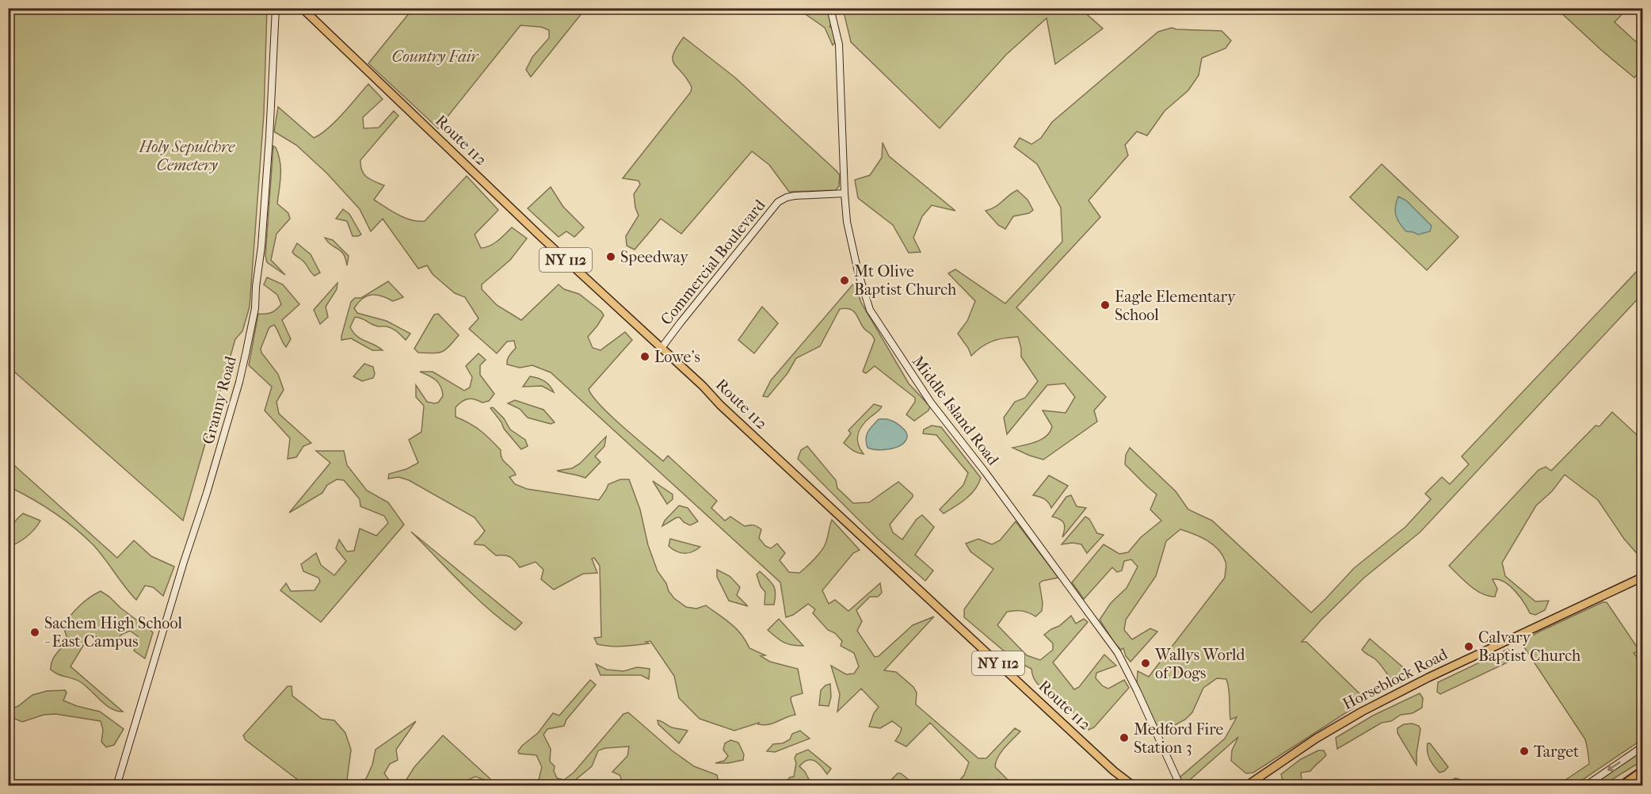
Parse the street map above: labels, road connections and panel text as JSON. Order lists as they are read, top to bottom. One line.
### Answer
{"streets":{"main road":["Route 112","NY 112","Horseblock Road"],"street":["Commercial Boulevard","Granny Road","Middle Island Road"]},"crossings":[["Route 112","Commercial Boulevard"],["Commercial Boulevard","Middle Island Road"]],"parks":["Country Fair","Holy Sepulchre Cemetery"],"places":["Speedway","Mt Olive Baptist Church","Eagle Elementary School","Lowe's","Sachem High School - East Campus","Calvary Baptist Church","Wallys World of Dogs","Medford Fire Station 3","Target"]}
